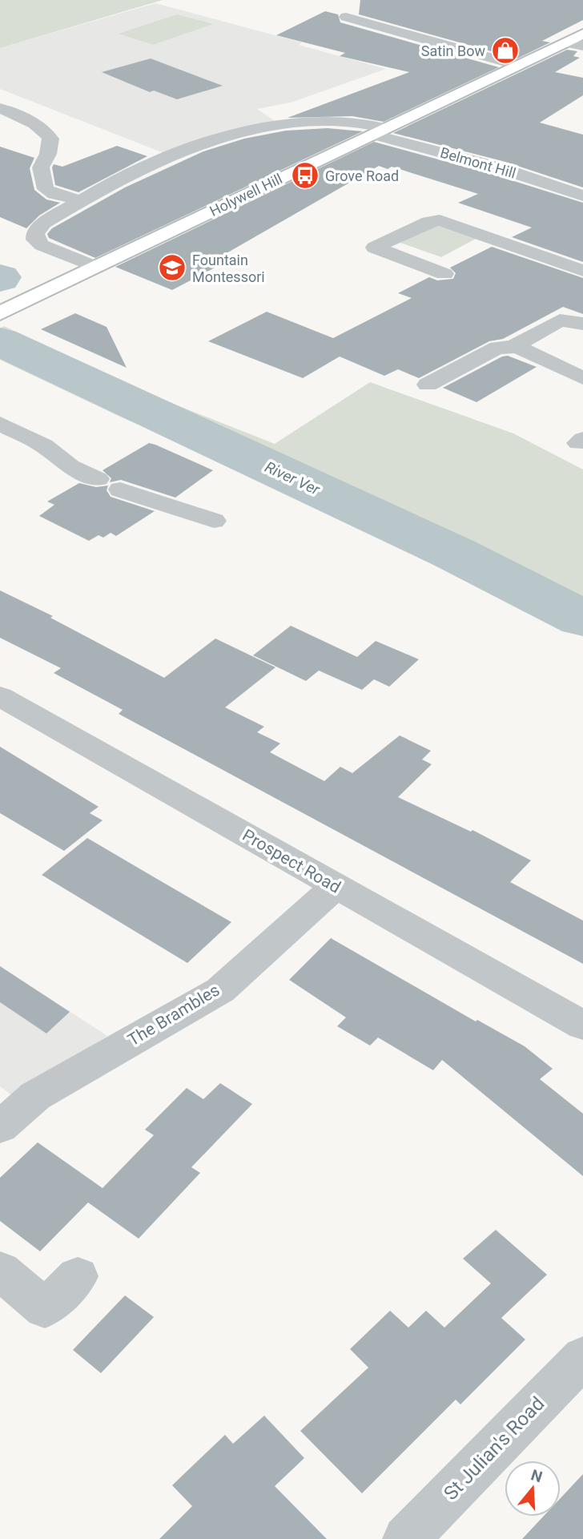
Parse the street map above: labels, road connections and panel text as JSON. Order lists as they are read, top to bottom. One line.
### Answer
{"streets":{"main road":["Holywell Hill"],"street":["Belmont Hill","Prospect Road","The Brambles","St Julian's Road"]},"crossings":[["Belmont Hill","Holywell Hill"],["Prospect Road","The Brambles"]],"water":["River Ver"],"places":{"shop":["Satin Bow"],"bus stop":["Grove Road"],"school or university":["Fountain Montessori"]},"north":"top"}
